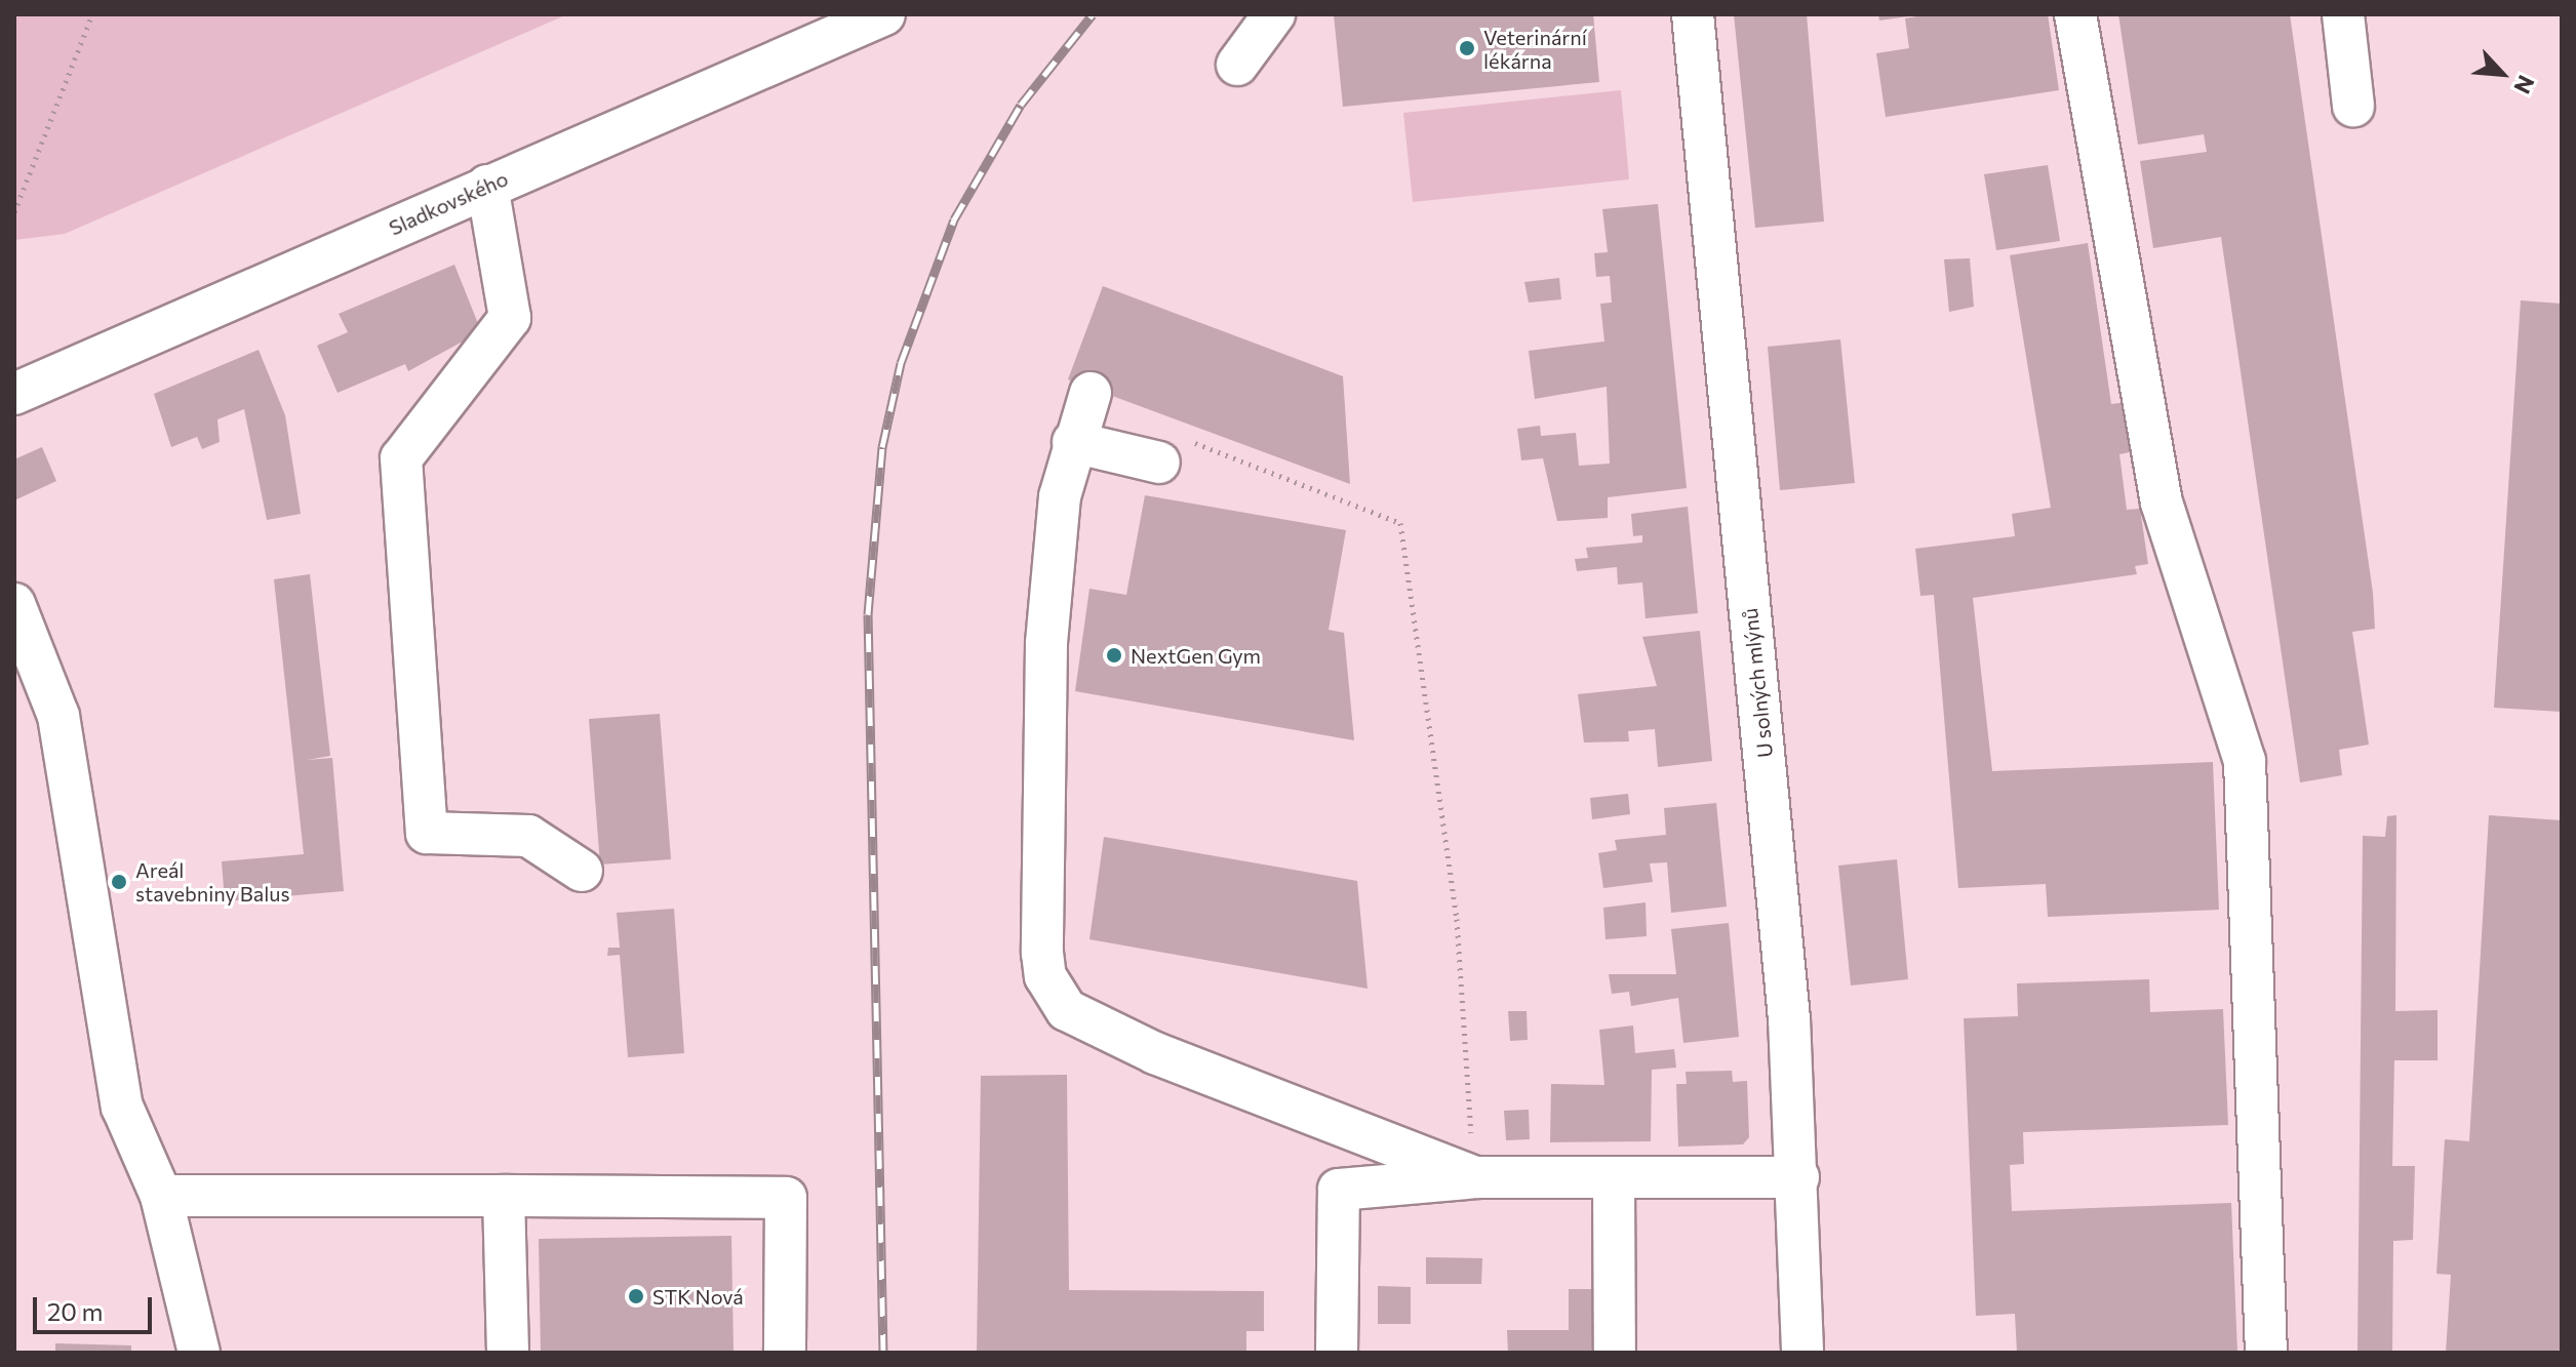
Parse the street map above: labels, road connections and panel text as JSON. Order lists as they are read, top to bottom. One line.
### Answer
{"streets":{"street":["Sladkovského","U solných mlýnů"]},"places":["Veterinární lékárna","NextGen Gym","Areál stavebniny Balus","STK Nová"],"scale_bar":"20 m","north":"bottom right"}
